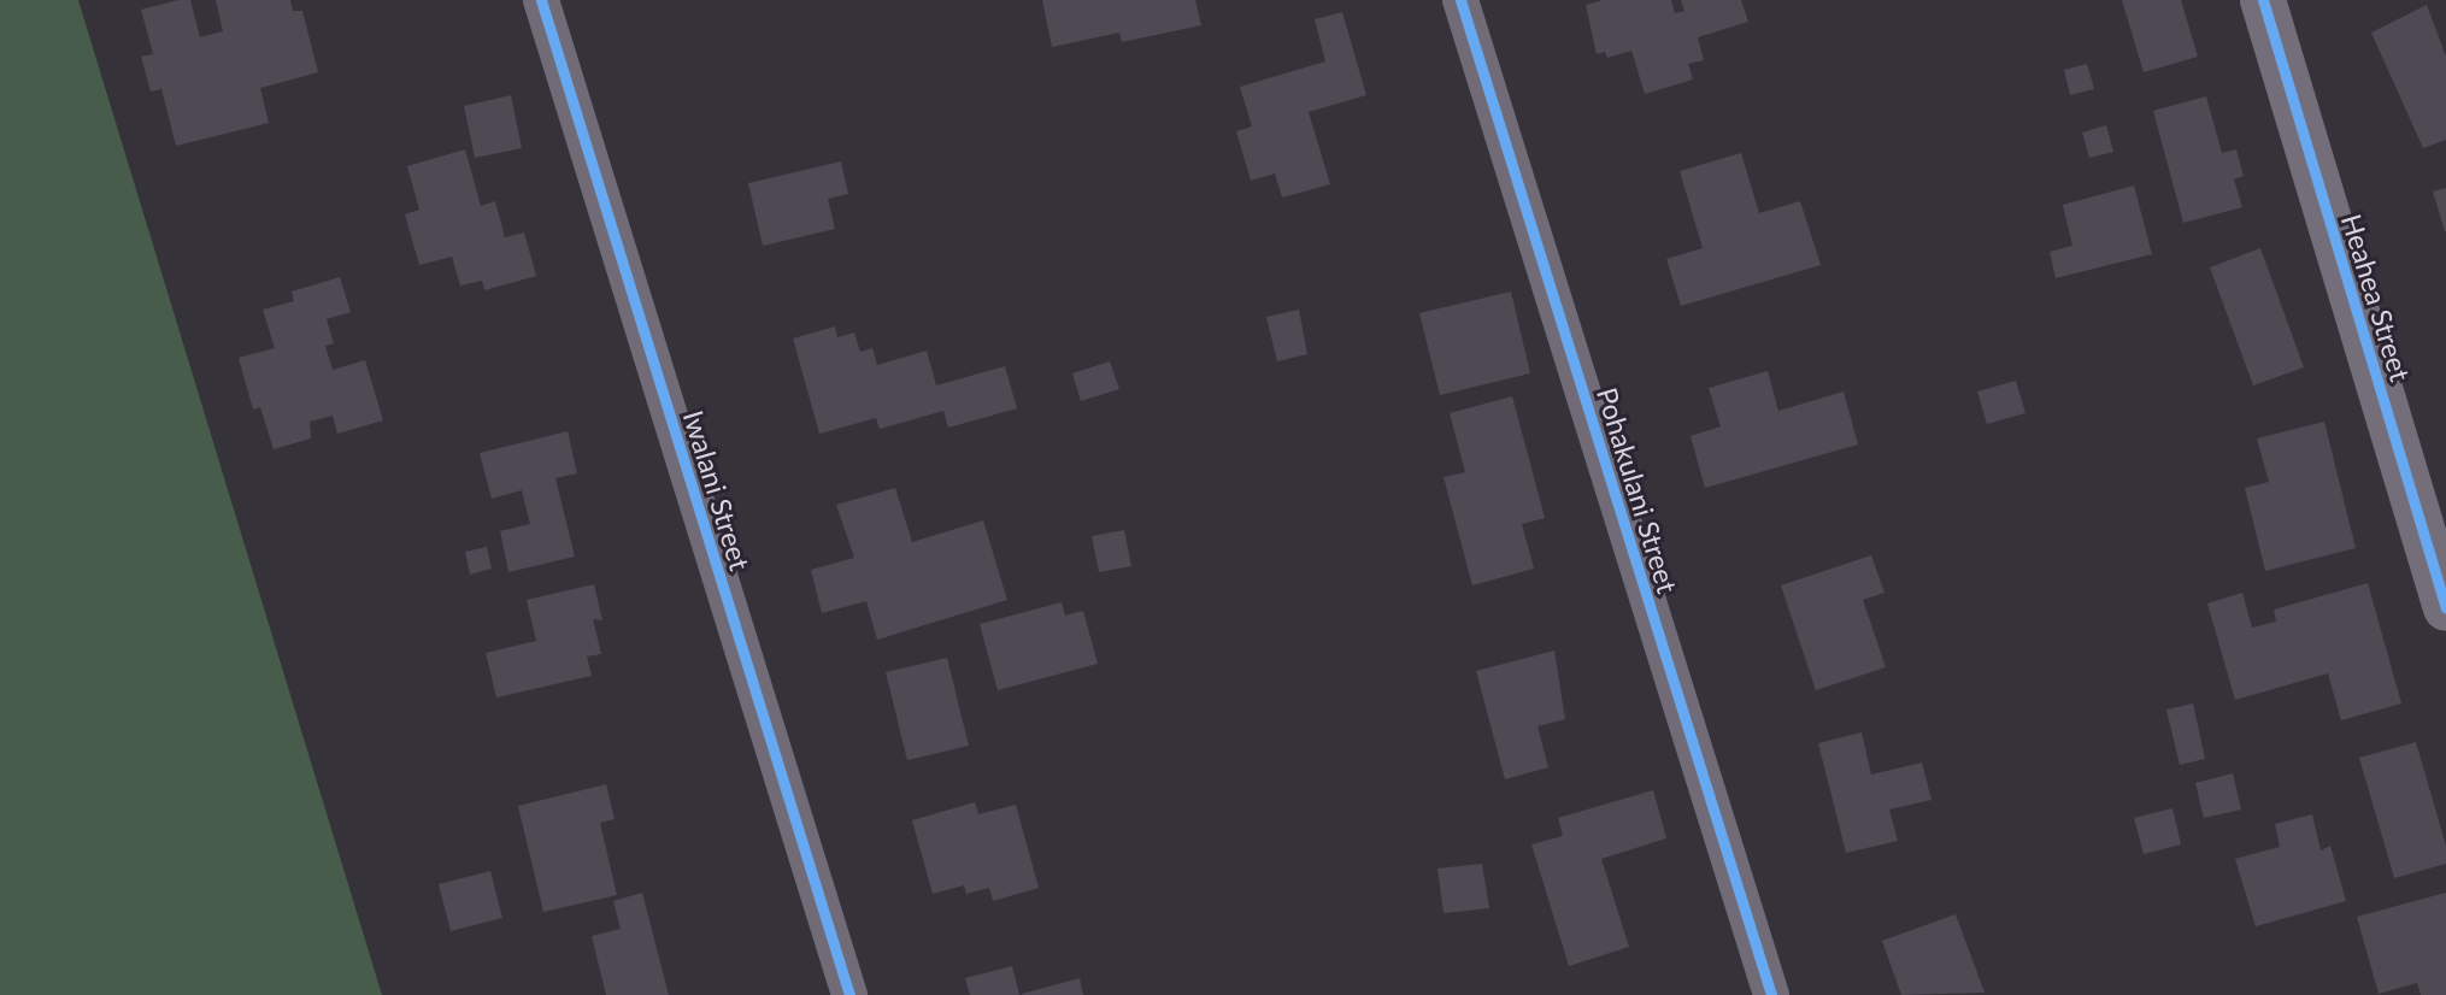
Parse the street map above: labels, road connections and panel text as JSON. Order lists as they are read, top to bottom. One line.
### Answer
{"streets":{"street":["Heahea Street","Iwalani Street","Pohakulani Street"]}}
